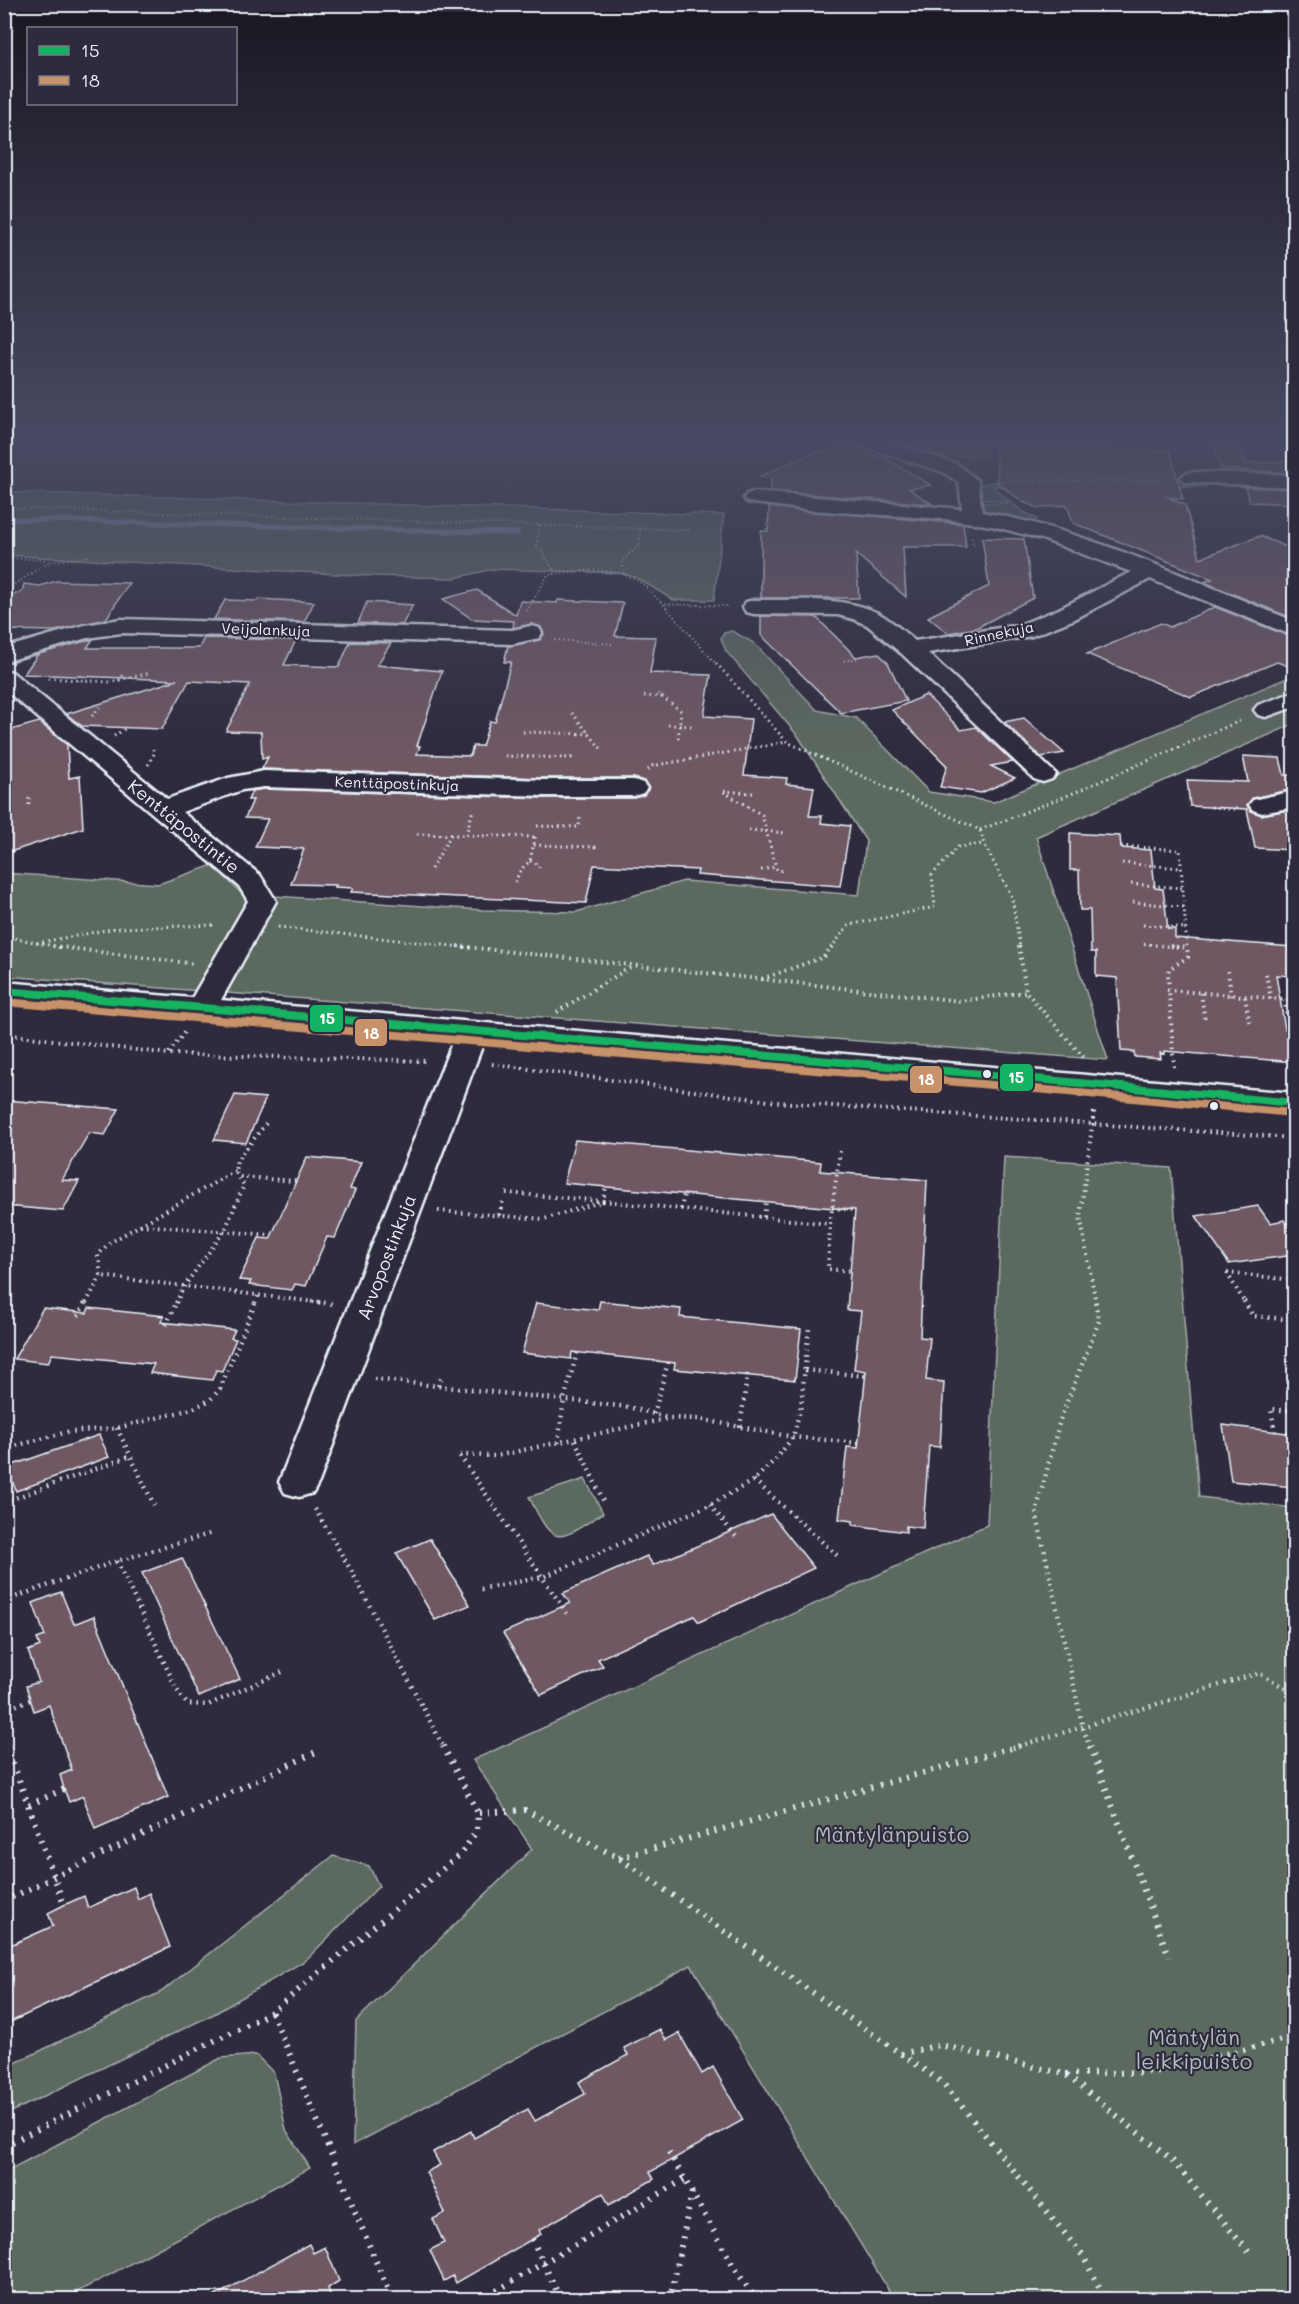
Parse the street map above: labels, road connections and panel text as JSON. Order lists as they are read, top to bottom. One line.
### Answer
{"streets":{"street":["Veijolankuja","Rinnekuja","Kenttäpostinkuja","Kenttäpostintie","Arvopostinkuja"]},"crossings":[["Kenttäpostinkuja","Kenttäpostintie"]],"parks":["Mäntylänpuisto","Mäntylän leikkipuisto"],"lines":["transit line 15","transit line 18"],"legend":["15","18"]}
